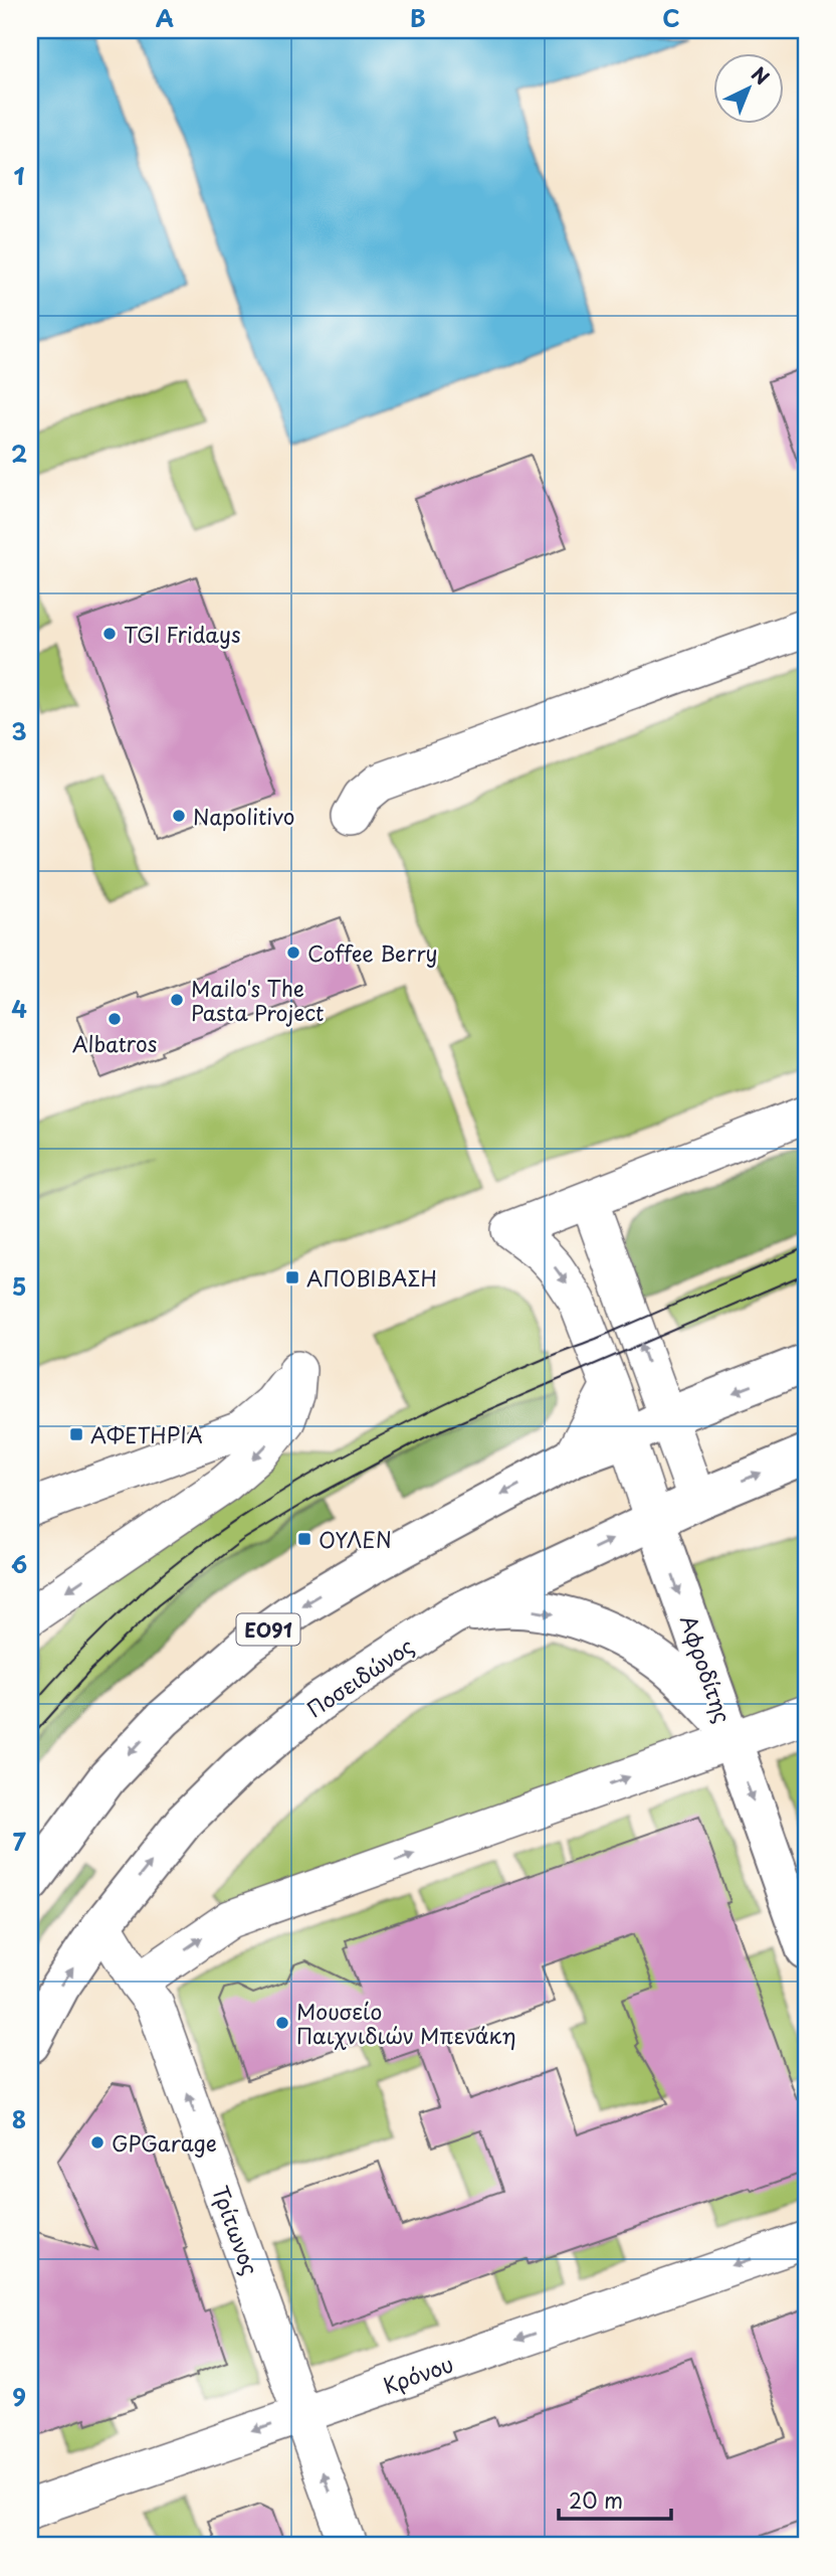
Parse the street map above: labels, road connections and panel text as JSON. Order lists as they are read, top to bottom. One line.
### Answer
{"streets":{"main road":["ΕΟ91","Αφροδίτης","Ποσειδώνος"],"street":["Τρίτωνος","Κρόνου"]},"crossings":[["ΕΟ91","Αφροδίτης"],["Αφροδίτης","Ποσειδώνος"],["Ποσειδώνος","Τρίτωνος"],["Τρίτωνος","Κρόνου"]],"one_way":["Τρίτωνος","Κρόνου"],"places":{"other":["TGI Fridays","Napolitivo","Coffee Berry","Mailo's The Pasta Project","Albatros","Μουσείο Παιχνιδιών Μπενάκη","GPGarage"],"transit":["ΑΠΟΒΙΒΑΣΗ","ΑΦΕΤΗΡΙΑ","ΟΥΛΕΝ"]},"scale_bar":"20 m","north":"top right","grid":{"columns":["A","B","C"],"rows":["1","2","3","4","5","6","7","8","9"]}}
